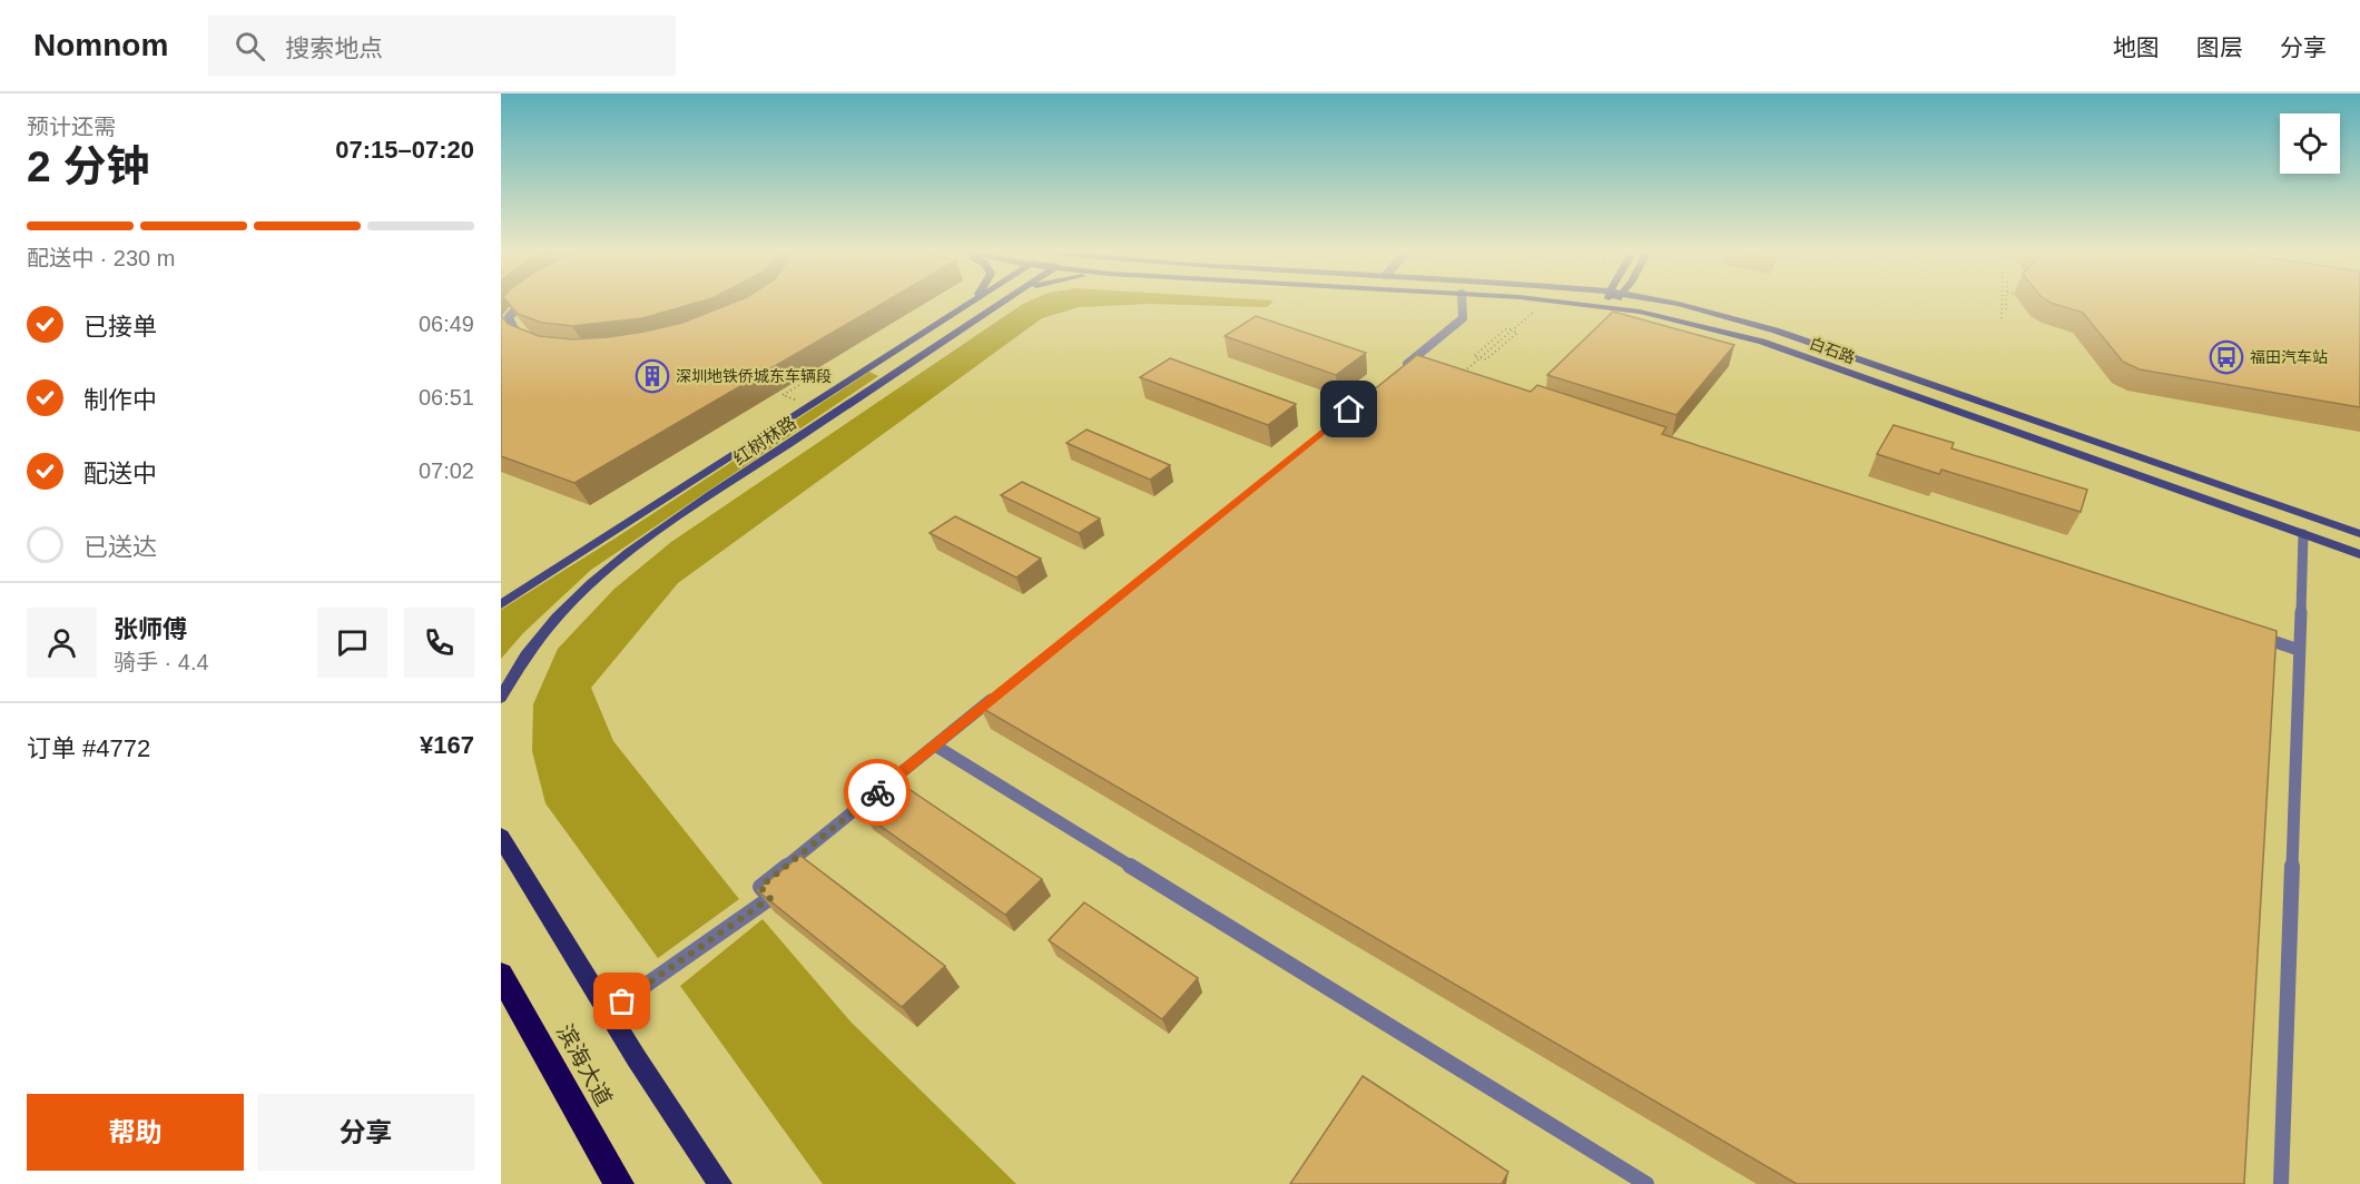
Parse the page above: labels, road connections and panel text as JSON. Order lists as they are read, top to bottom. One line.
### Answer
{"streets":{"highway":["滨海大道"],"main road":["白石路","红树林路"]},"places":{"bus stop":["福田汽车站"],"building":["深圳地铁侨城东车辆段"]},"page":{"header":"Nomnom","search":"搜索地点","nav":["地图","图层","分享"],"heading":["2 分钟","预计还需","07:15–07:20"],"panel":["张师傅","骑手 · 4.4","订单 #4772","¥167"],"bar":"配送中 · 230 m","list":[["已接单","06:49"],["制作中","06:51"],["配送中","07:02"],"已送达"],"buttons":["帮助","分享"]}}
